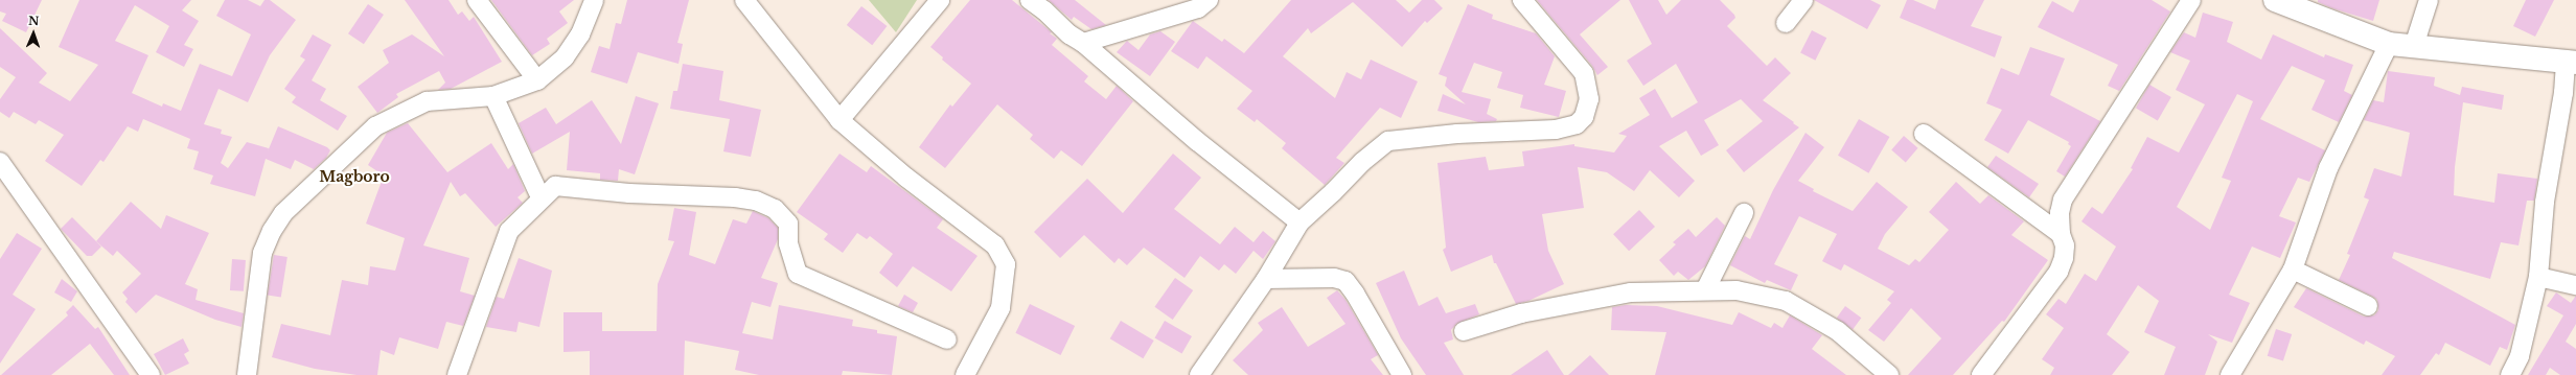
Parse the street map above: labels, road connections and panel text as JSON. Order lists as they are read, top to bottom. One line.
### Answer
{"districts":["Magboro"],"north":"top"}
